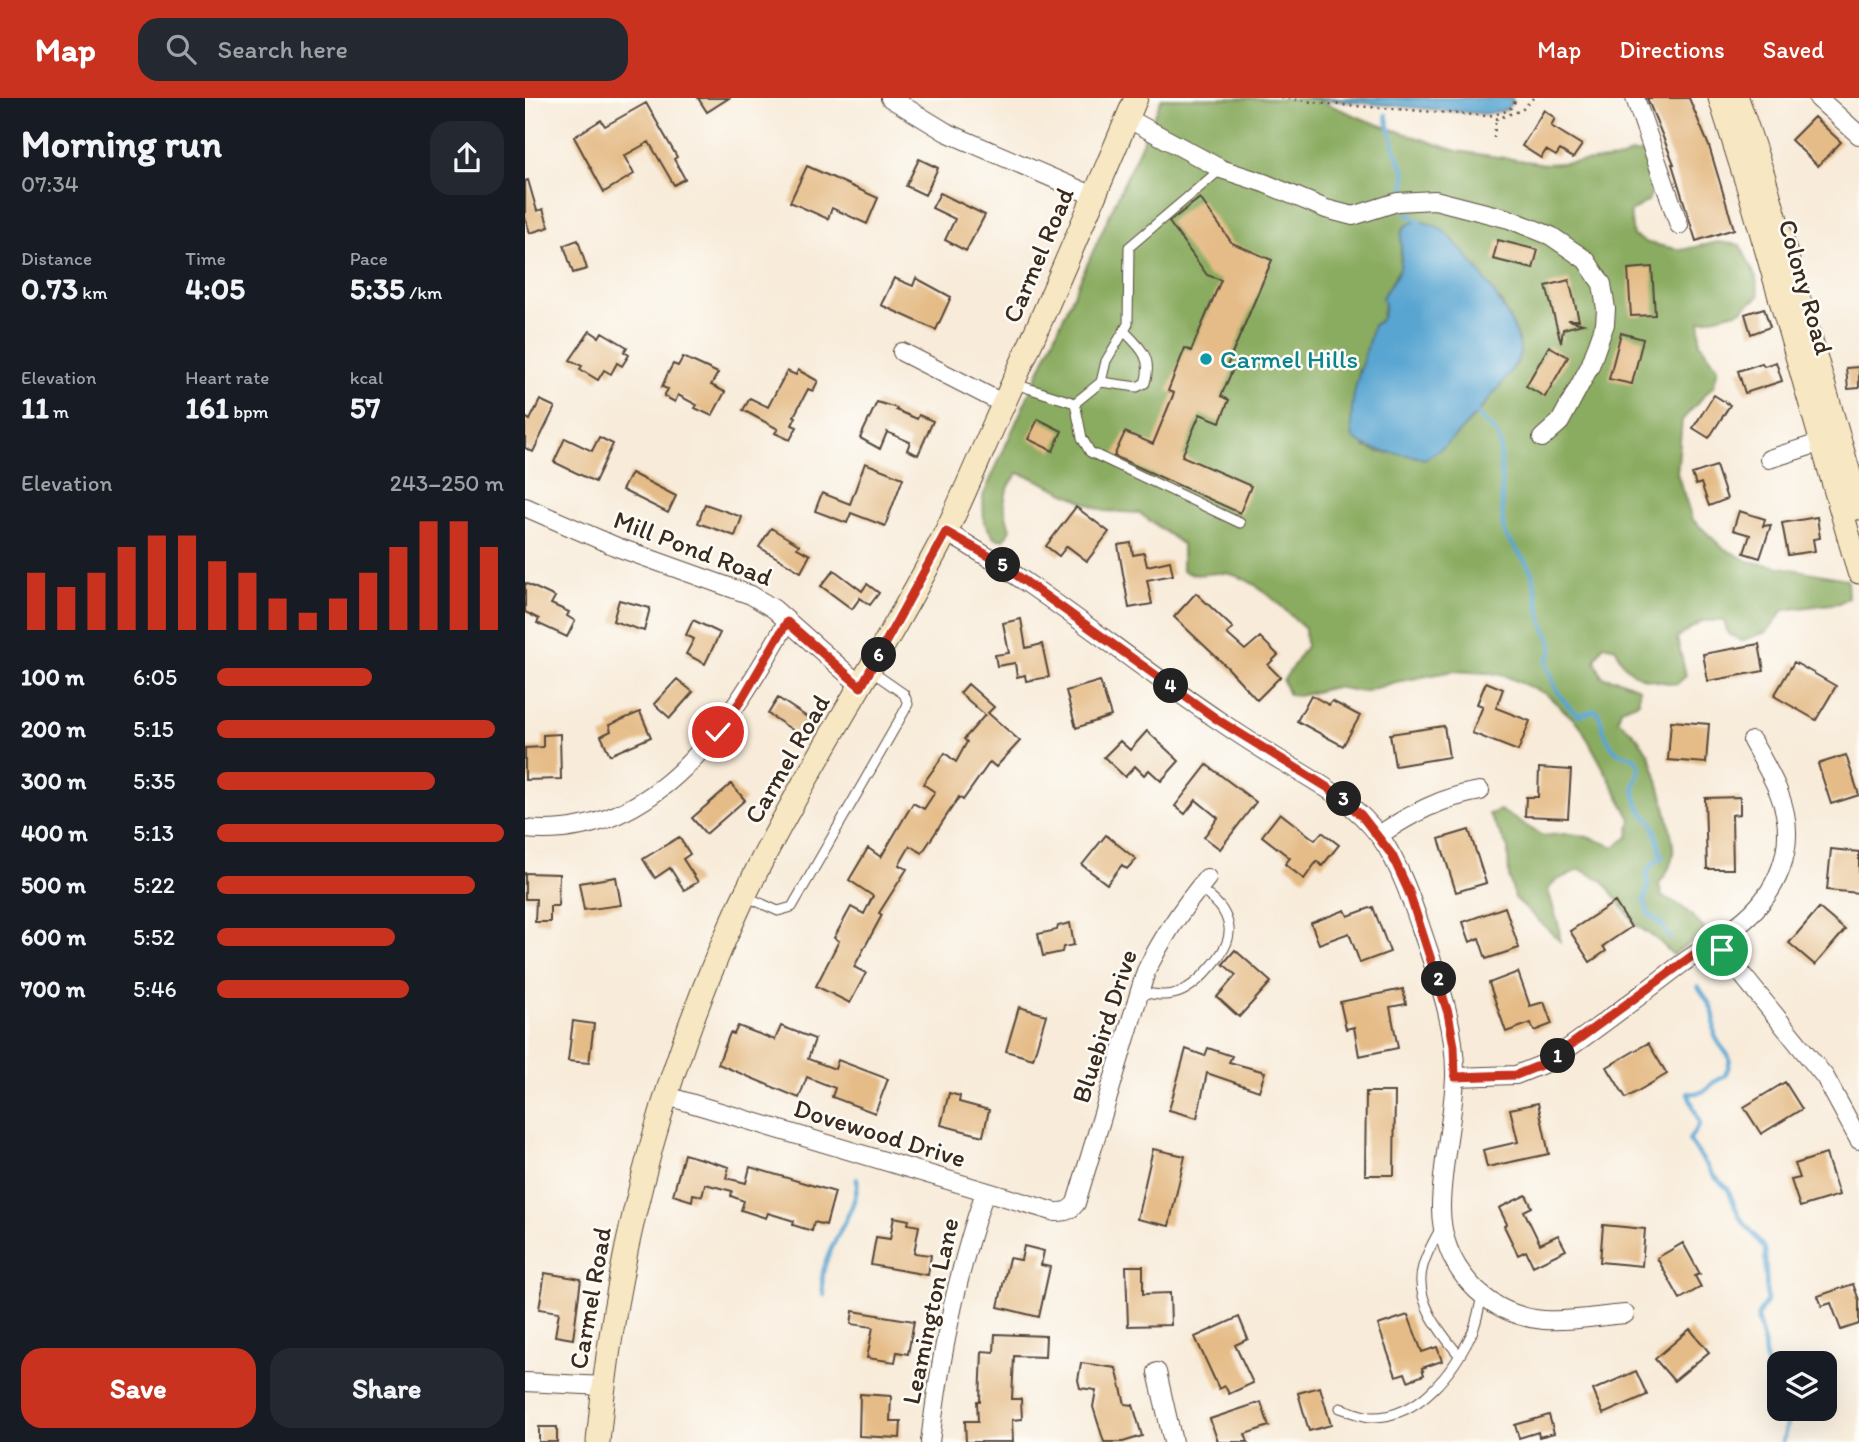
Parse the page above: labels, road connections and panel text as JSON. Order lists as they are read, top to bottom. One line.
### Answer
{"streets":{"main road":["Carmel Road","Colony Road"],"street":["Mill Pond Road","Bluebird Drive","Dovewood Drive","Leamington Lane"]},"crossings":[["Carmel Road","Mill Pond Road"],["Carmel Road","Dovewood Drive"],["Bluebird Drive","Dovewood Drive"],["Dovewood Drive","Leamington Lane"]],"places":["Carmel Hills"],"page":{"header":"Map","search":"Search here","nav":["Map","Directions","Saved"],"heading":["Morning run","07:34"],"stats":[["Distance","0.73 km"],["Time","4:05"],["Pace","5:35 /km"],["Elevation","11 m"],["Heart rate","161 bpm"],["kcal","57"]],"chart":["Elevation","243–250 m"],"pins":["5","6","4","3","2","1"],"list":[{"name":"100 m","note":"6:05"},{"name":"200 m","note":"5:15"},{"name":"300 m","note":"5:35"},{"name":"400 m","note":"5:13"},{"name":"500 m","note":"5:22"},{"name":"600 m","note":"5:52"},{"name":"700 m","note":"5:46"}],"buttons":["Save","Share"]}}
